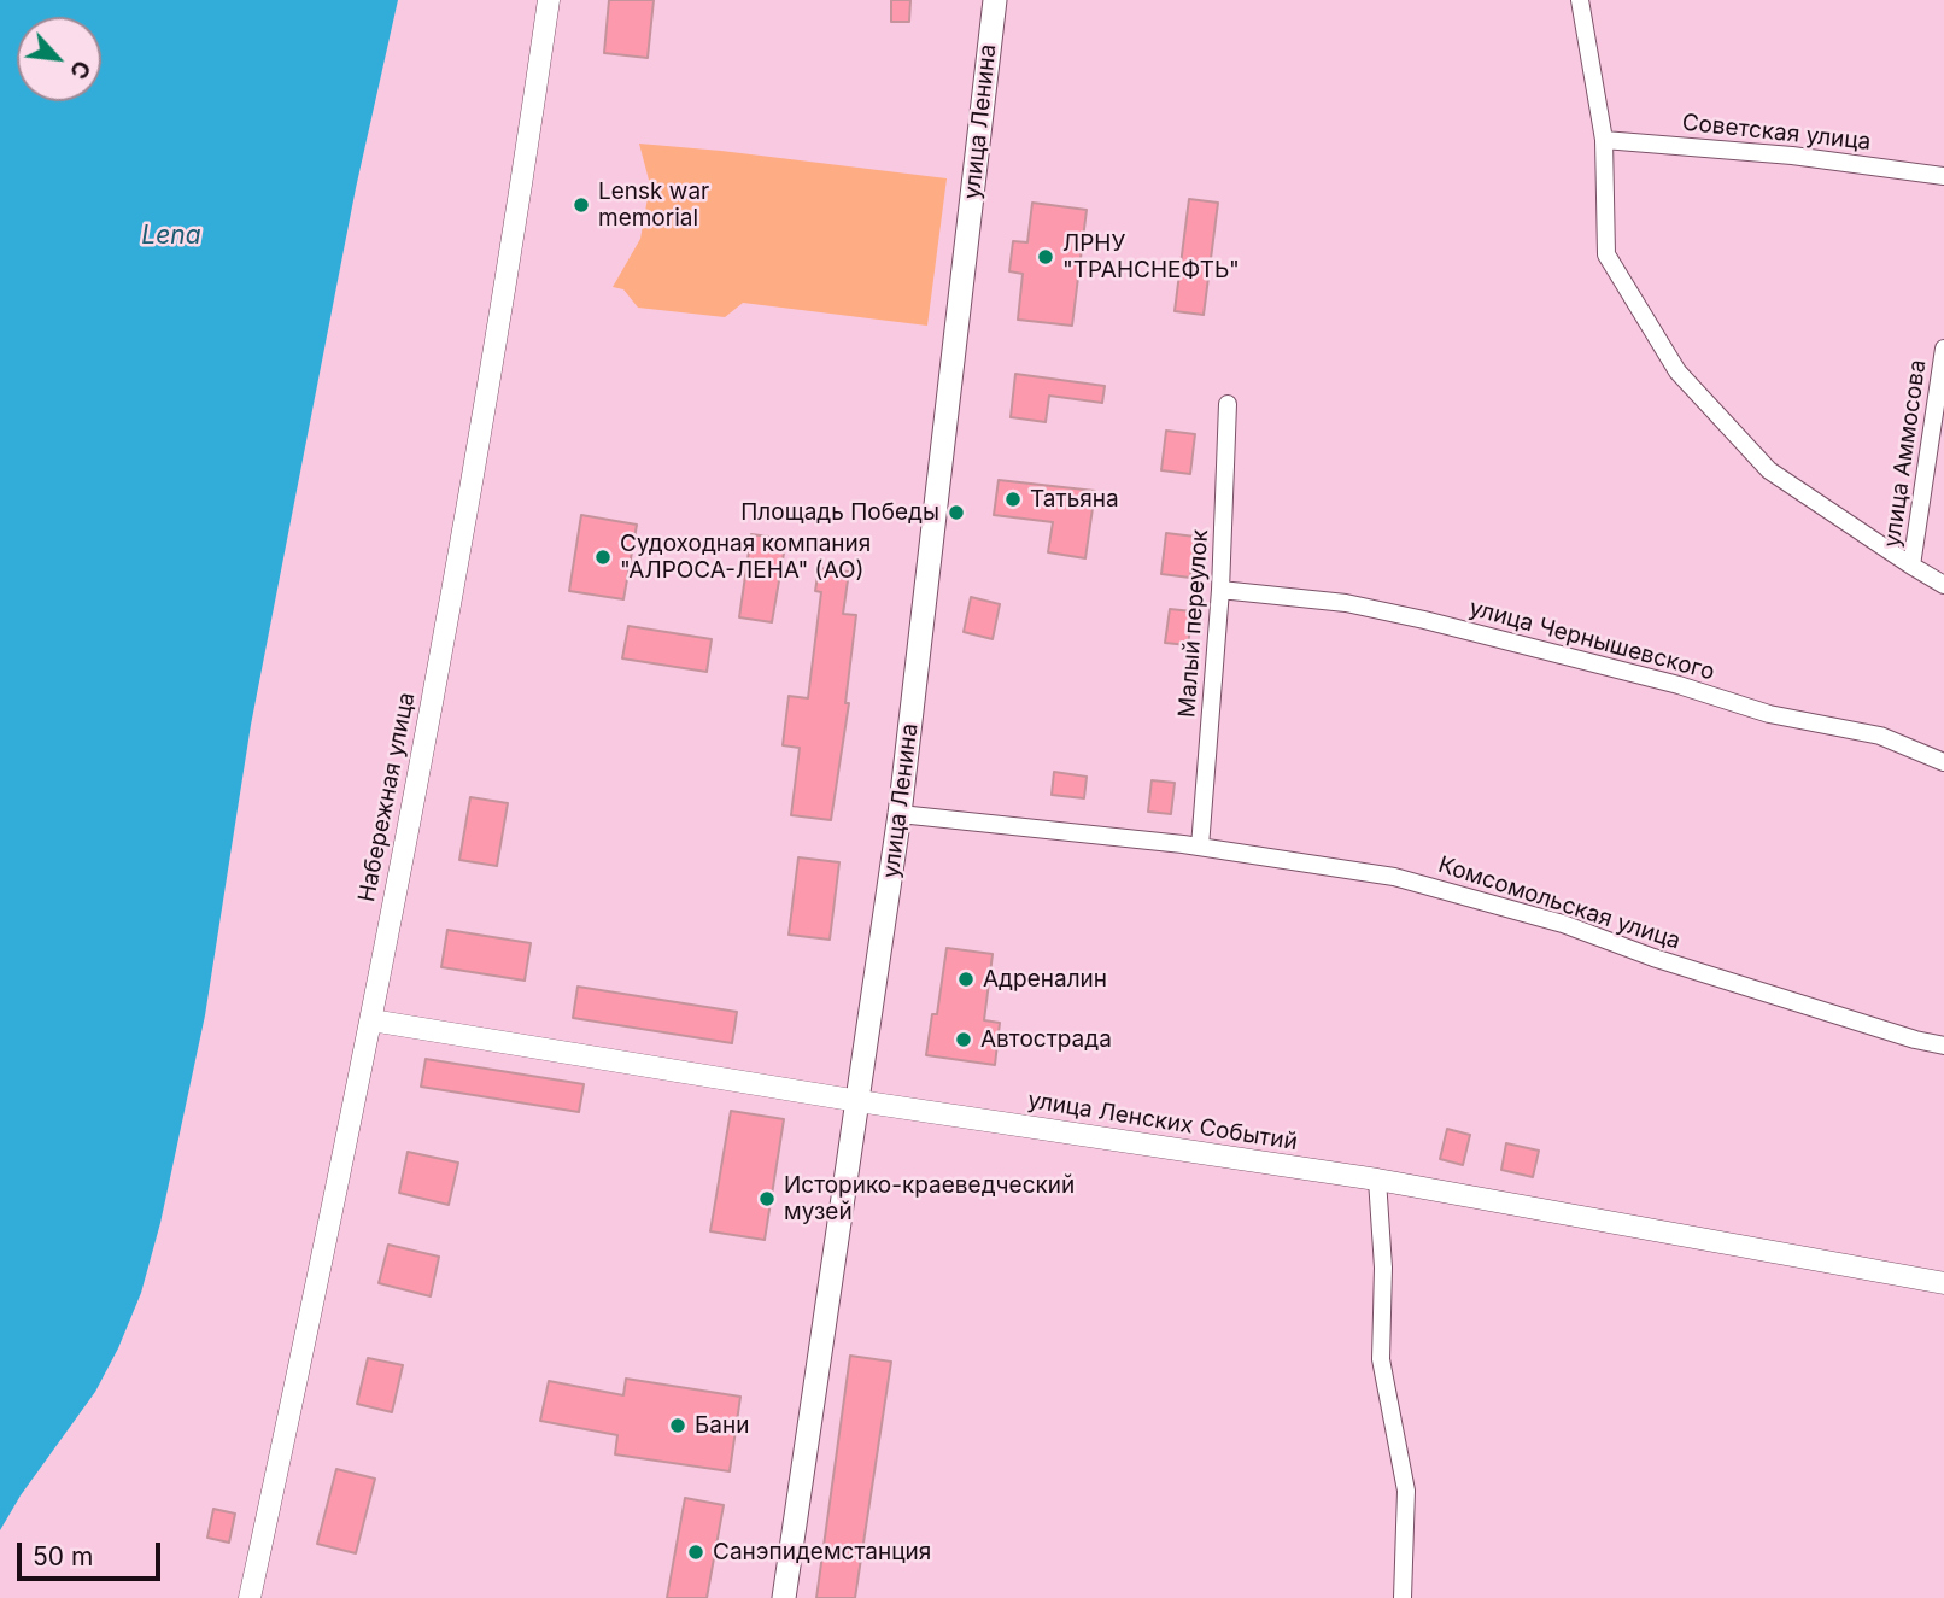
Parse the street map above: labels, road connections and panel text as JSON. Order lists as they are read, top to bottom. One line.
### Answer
{"streets":{"main road":["улица Ленина"],"street":["Советская улица","улица Аммосова","Малый переулок","улица Чернышевского","Набережная улица","Комсомольская улица","улица Ленских Событий"]},"crossings":[["улица Ленина","Комсомольская улица"],["улица Ленина","улица Ленских Событий"],["Малый переулок","улица Чернышевского"],["Малый переулок","Комсомольская улица"],["Набережная улица","улица Ленских Событий"]],"water":["Lena"],"places":["Lensk war memorial","ЛРНУ \"ТРАНСНЕФТЬ\"","Татьяна","Площадь Победы","Судоходная компания \"АЛРОСА-ЛЕНА\" (АО)","Адреналин","Автострада","Историко-краеведческий музей","Бани","Санэпидемстанция"],"scale_bar":"50 m","north":"bottom right"}
